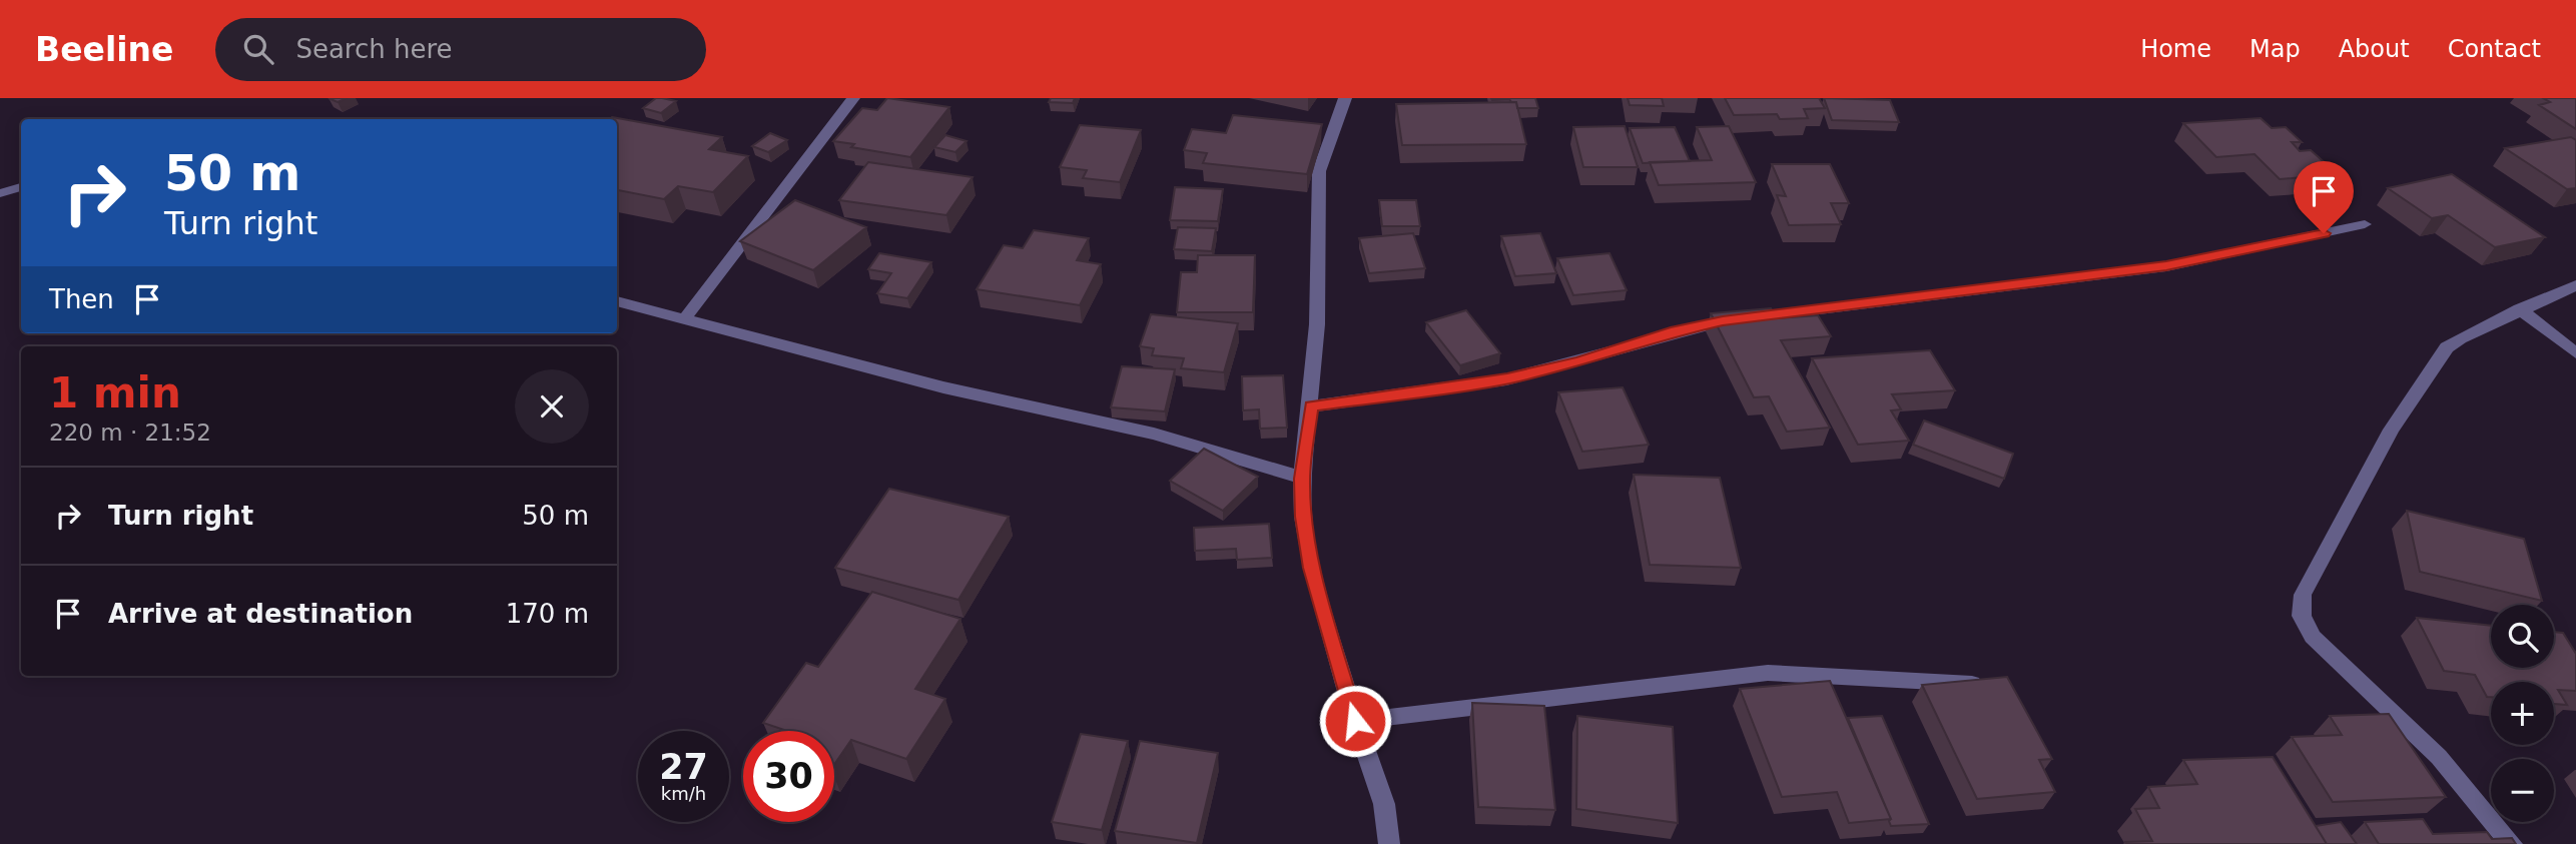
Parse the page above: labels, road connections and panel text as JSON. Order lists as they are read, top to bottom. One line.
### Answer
{"page":{"header":"Beeline","search":"Search here","nav":["Home","Map","About","Contact"],"turn":["50 m","Turn right"],"then":"Then","heading":["1 min","220 m · 21:52"],"list":[{"name":"Turn right","value":"50 m"},{"name":"Arrive at destination","value":"170 m"}],"map_buttons":["+","−"],"speed":"27 km/h","limit":"30"}}
